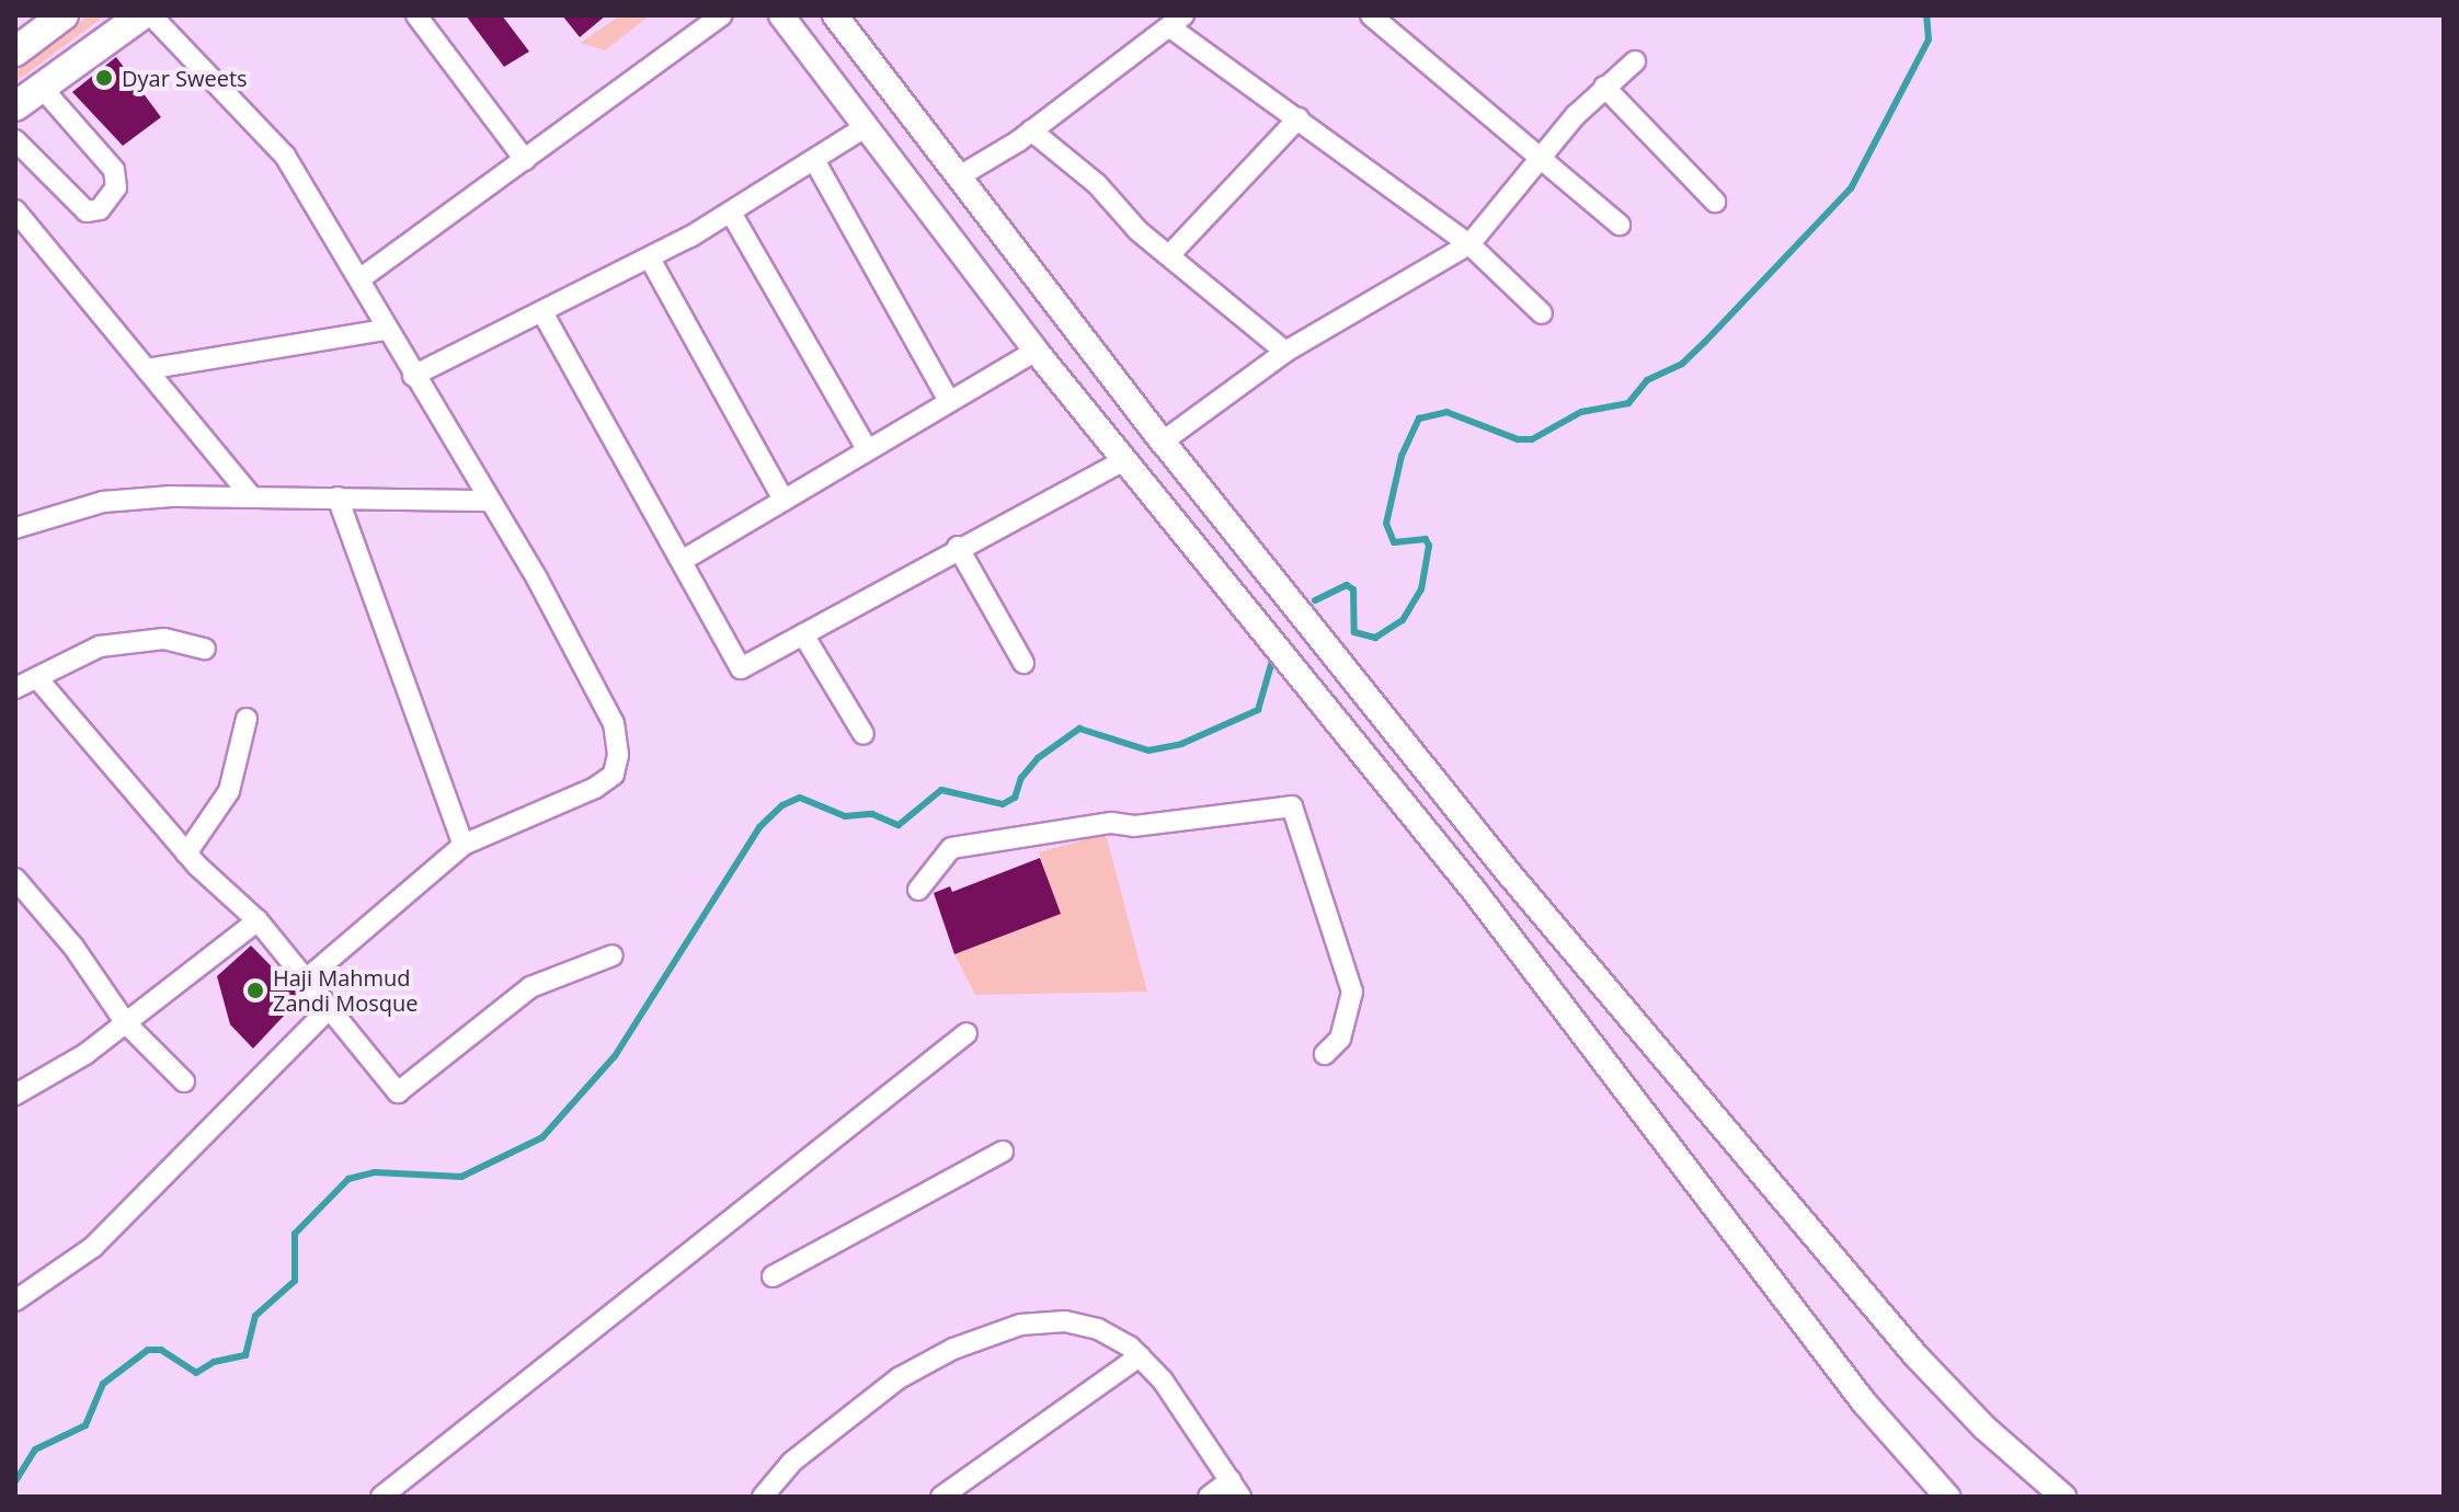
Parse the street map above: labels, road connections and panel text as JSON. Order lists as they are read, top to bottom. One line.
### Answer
{"places":["Dyar Sweets","Haji Mahmud Zandi Mosque"]}
